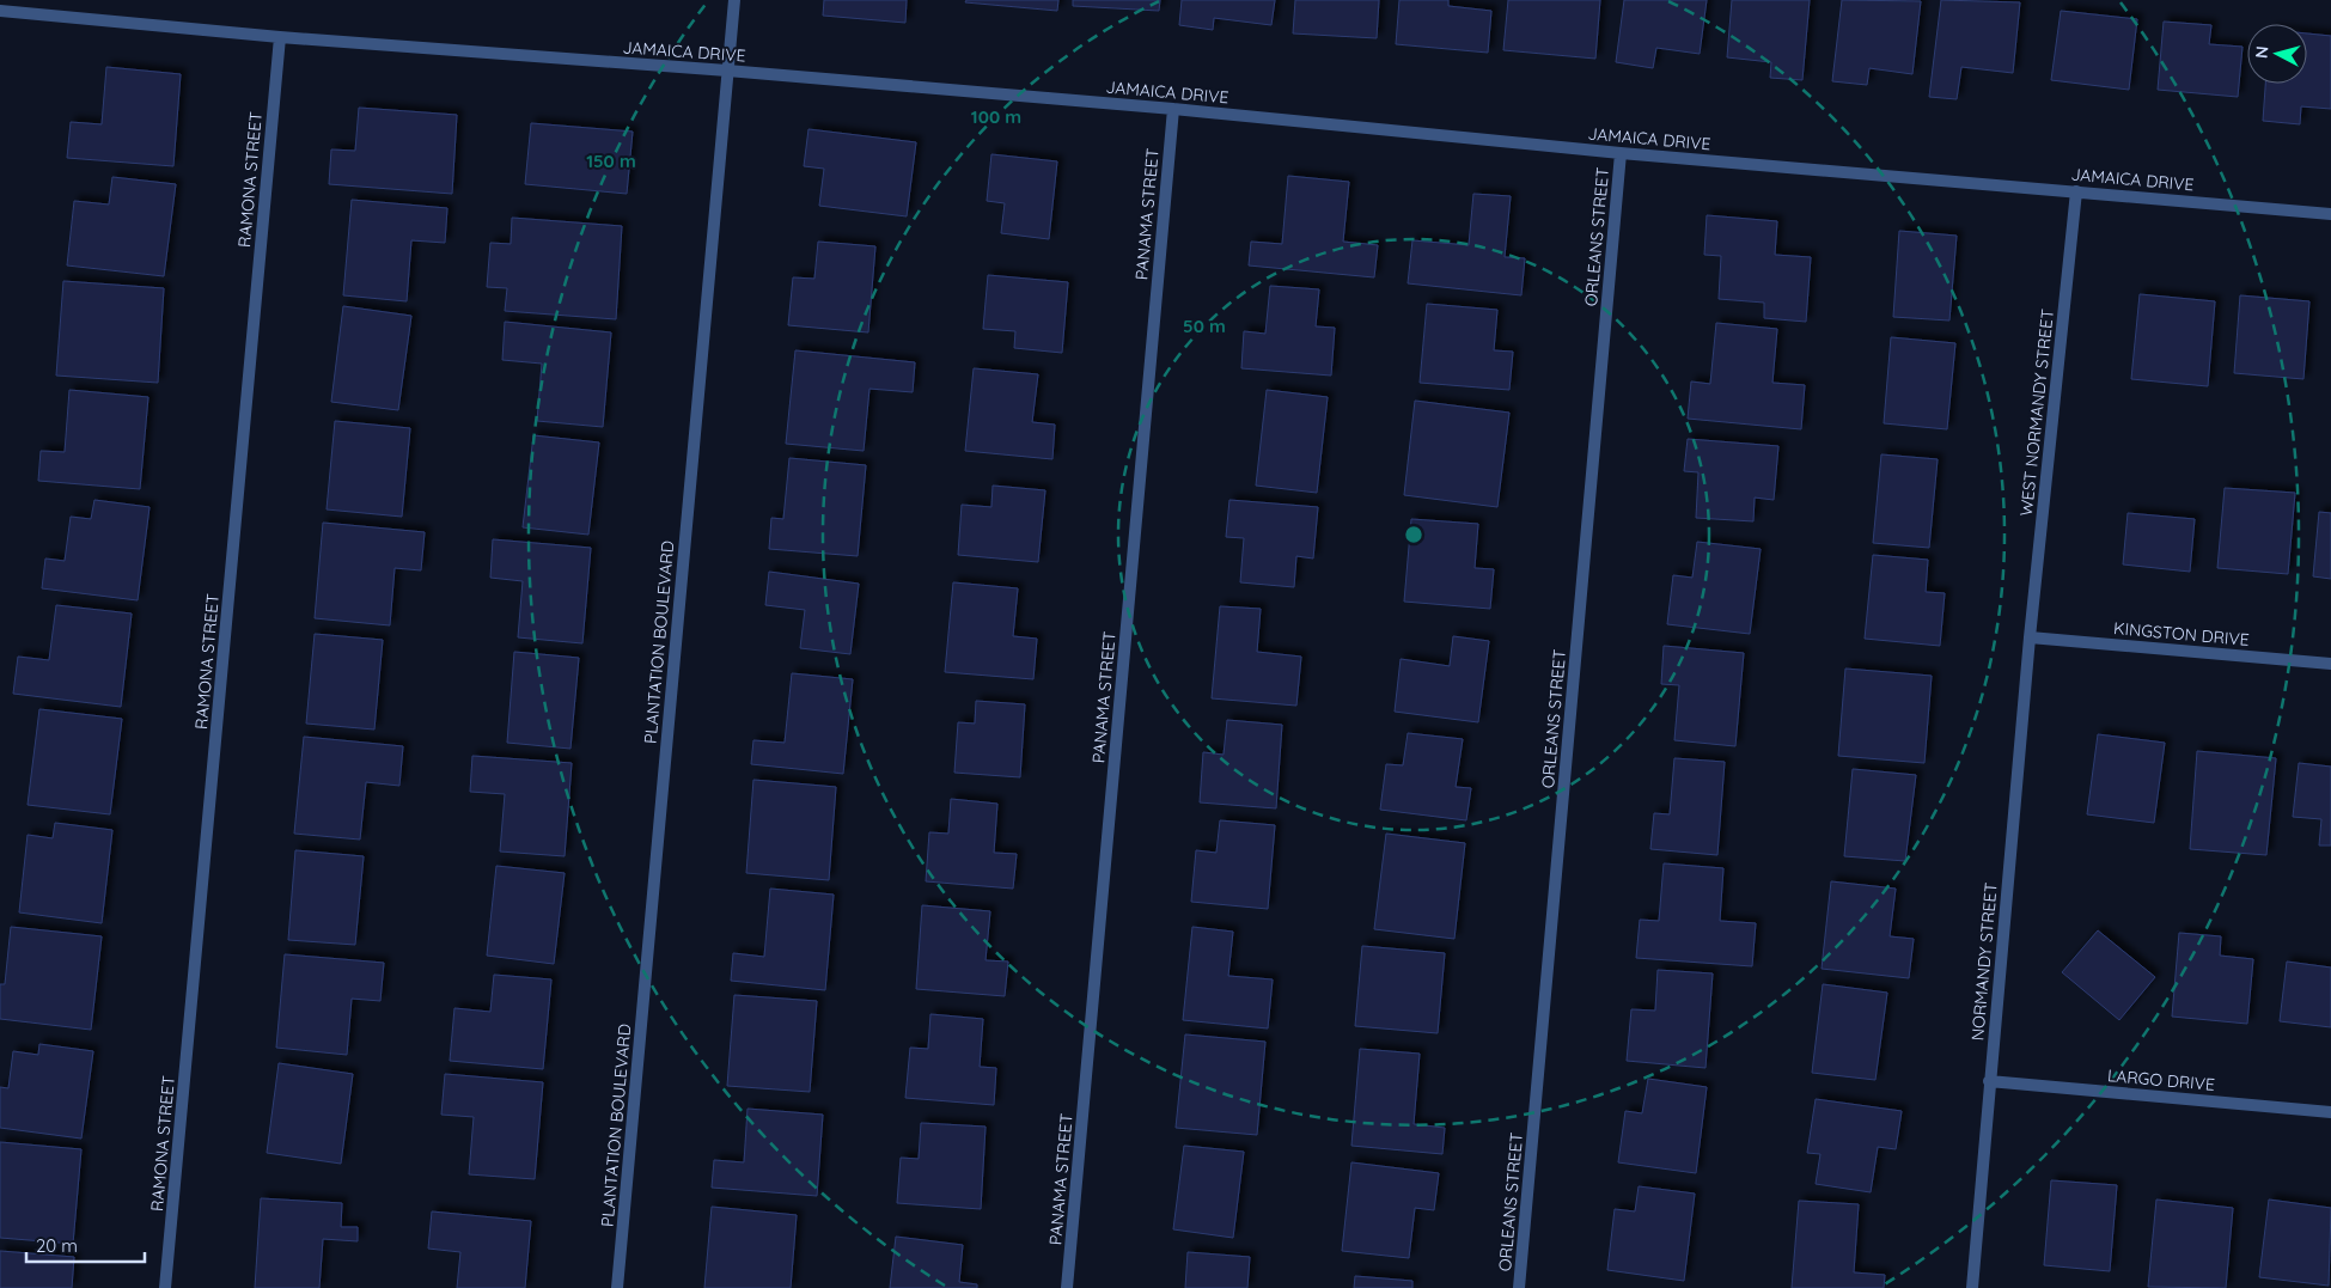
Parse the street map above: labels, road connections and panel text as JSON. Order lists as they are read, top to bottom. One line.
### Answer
{"streets":{"street":["JAMAICA DRIVE","RAMONA STREET","PANAMA STREET","ORLEANS STREET","WEST NORMANDY STREET","KINGSTON DRIVE","PLANTATION BOULEVARD","NORMANDY STREET","LARGO DRIVE"]},"crossings":[["JAMAICA DRIVE","RAMONA STREET"],["JAMAICA DRIVE","PANAMA STREET"],["JAMAICA DRIVE","ORLEANS STREET"],["JAMAICA DRIVE","WEST NORMANDY STREET"],["JAMAICA DRIVE","PLANTATION BOULEVARD"],["WEST NORMANDY STREET","KINGSTON DRIVE"],["WEST NORMANDY STREET","NORMANDY STREET"],["KINGSTON DRIVE","NORMANDY STREET"],["NORMANDY STREET","LARGO DRIVE"]],"scale_bar":"20 m","north":"left","rings":["100 m","150 m","50 m"]}
